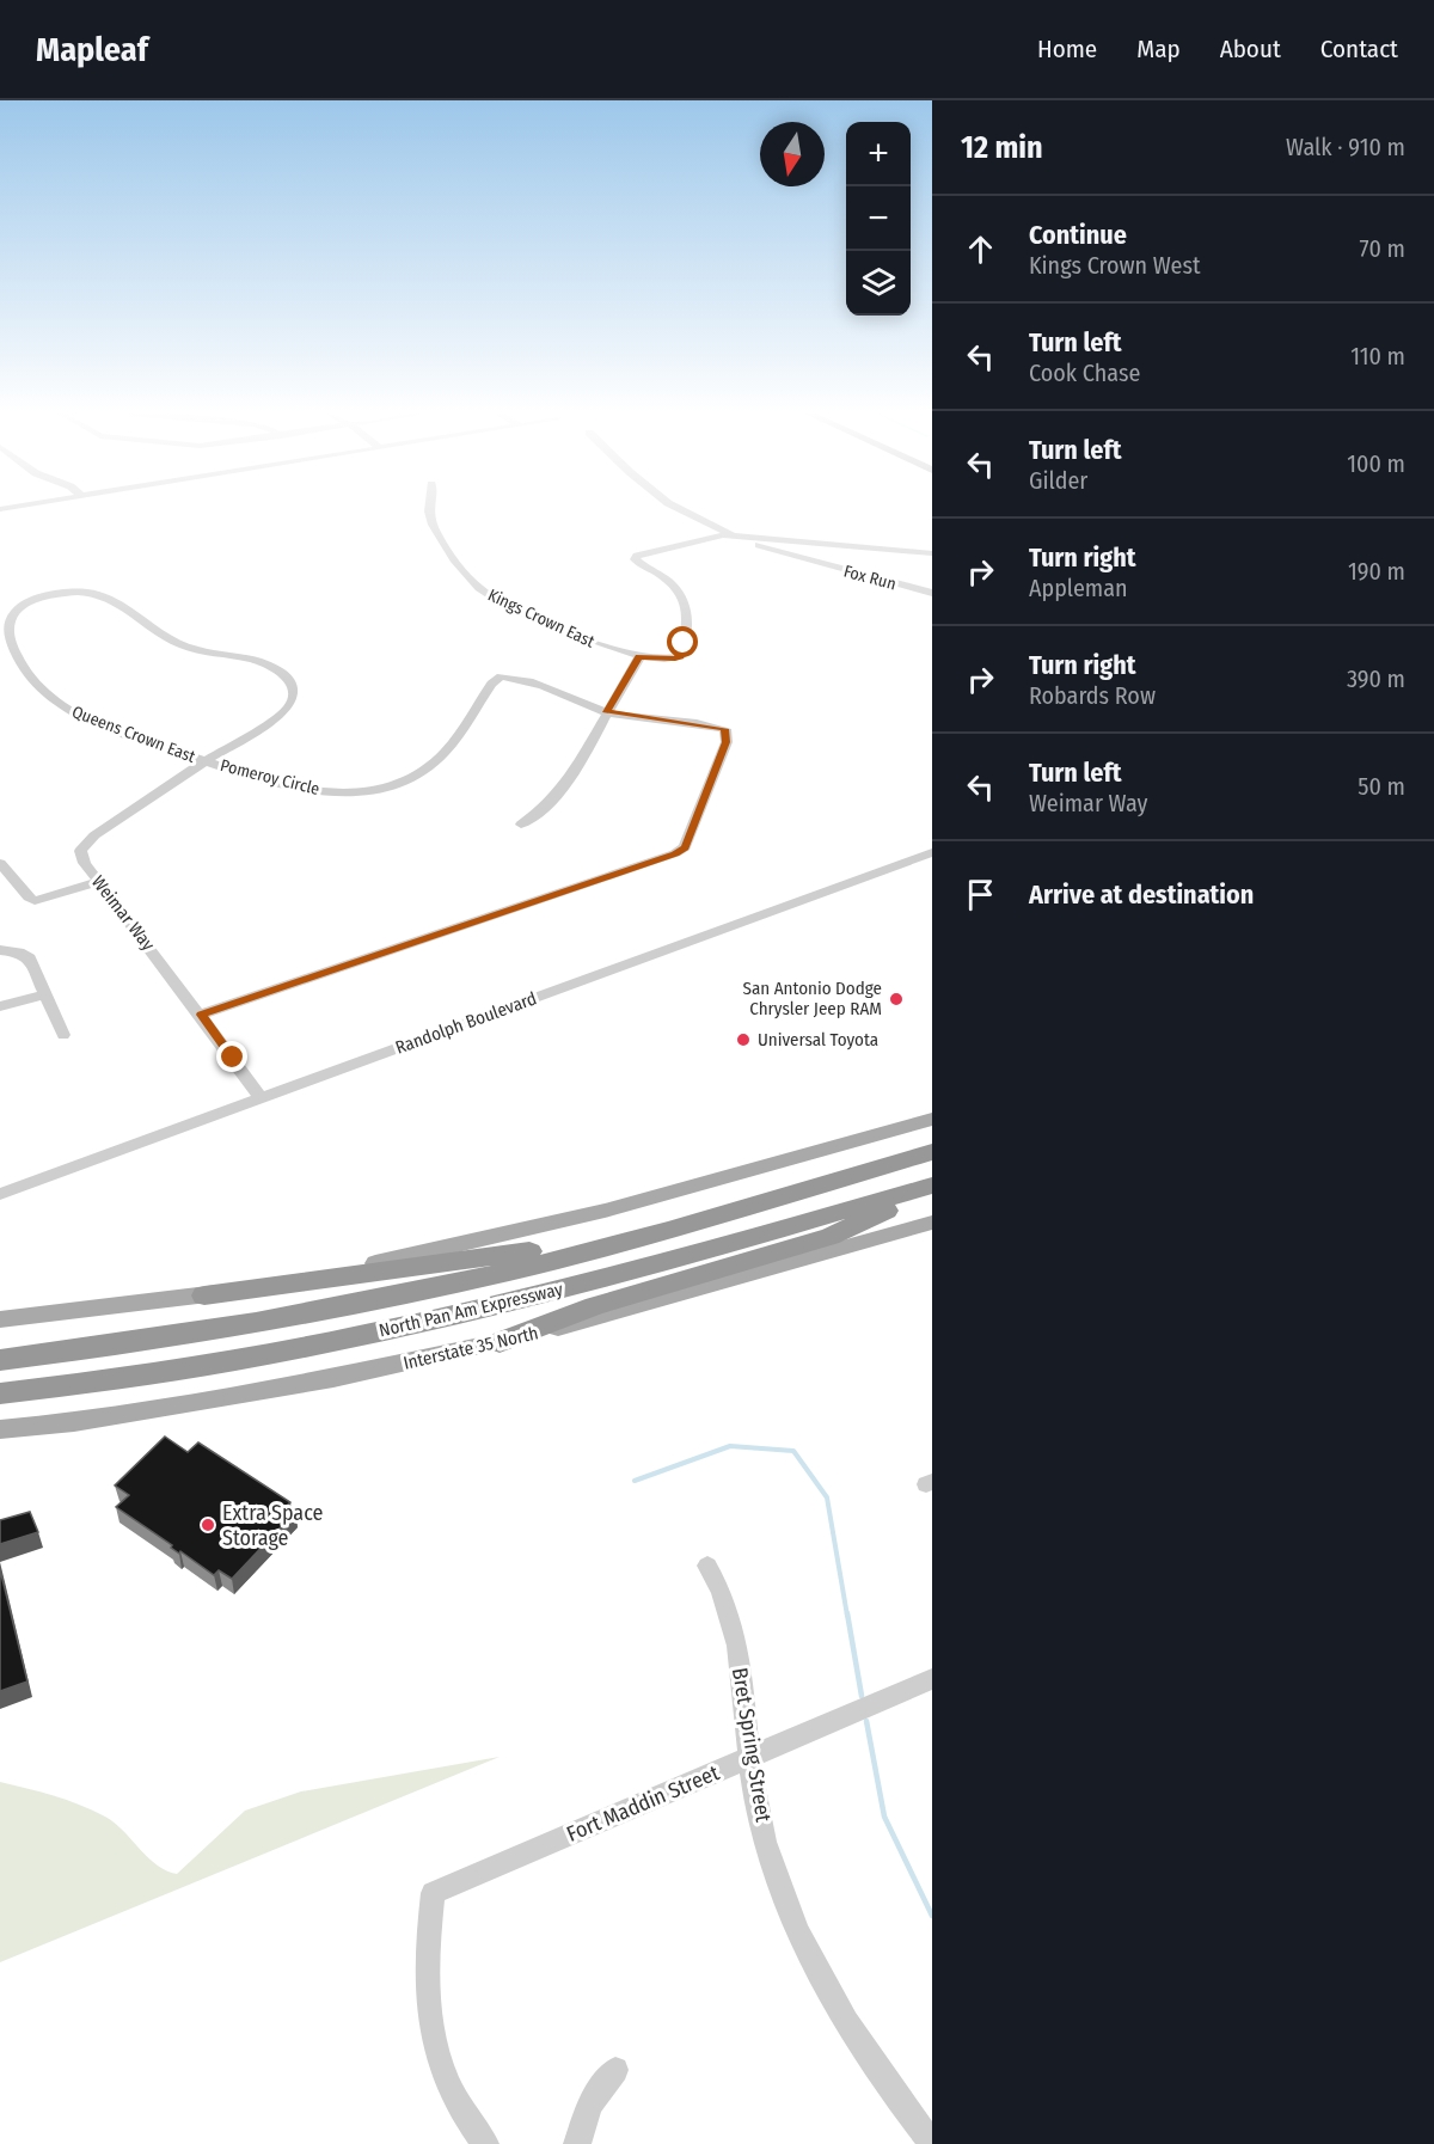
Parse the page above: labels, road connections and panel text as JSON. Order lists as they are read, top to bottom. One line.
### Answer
{"streets":{"highway":["North Pan Am Expressway"],"main road":["Interstate 35 North"],"street":["Fox Run","Kings Crown East","Queens Crown East","Pomeroy Circle","Weimar Way","Randolph Boulevard","Bret Spring Street","Fort Maddin Street"]},"crossings":[["Fox Run","Kings Crown East"],["Queens Crown East","Pomeroy Circle"],["Queens Crown East","Weimar Way"],["Pomeroy Circle","Weimar Way"],["Weimar Way","Randolph Boulevard"],["Bret Spring Street","Fort Maddin Street"]],"places":["San Antonio Dodge Chrysler Jeep RAM","Universal Toyota","Extra Space Storage"],"north":"bottom","page":{"header":"Mapleaf","nav":["Home","Map","About","Contact"],"heading":["12 min","Walk · 910 m"],"map_buttons":["+","−"],"list":[["Continue","Kings Crown West","70 m"],["Turn left","Cook Chase","110 m"],["Turn left","Gilder","100 m"],["Turn right","Appleman","190 m"],["Turn right","Robards Row","390 m"],["Turn left","Weimar Way","50 m"],"Arrive at destination"]}}
